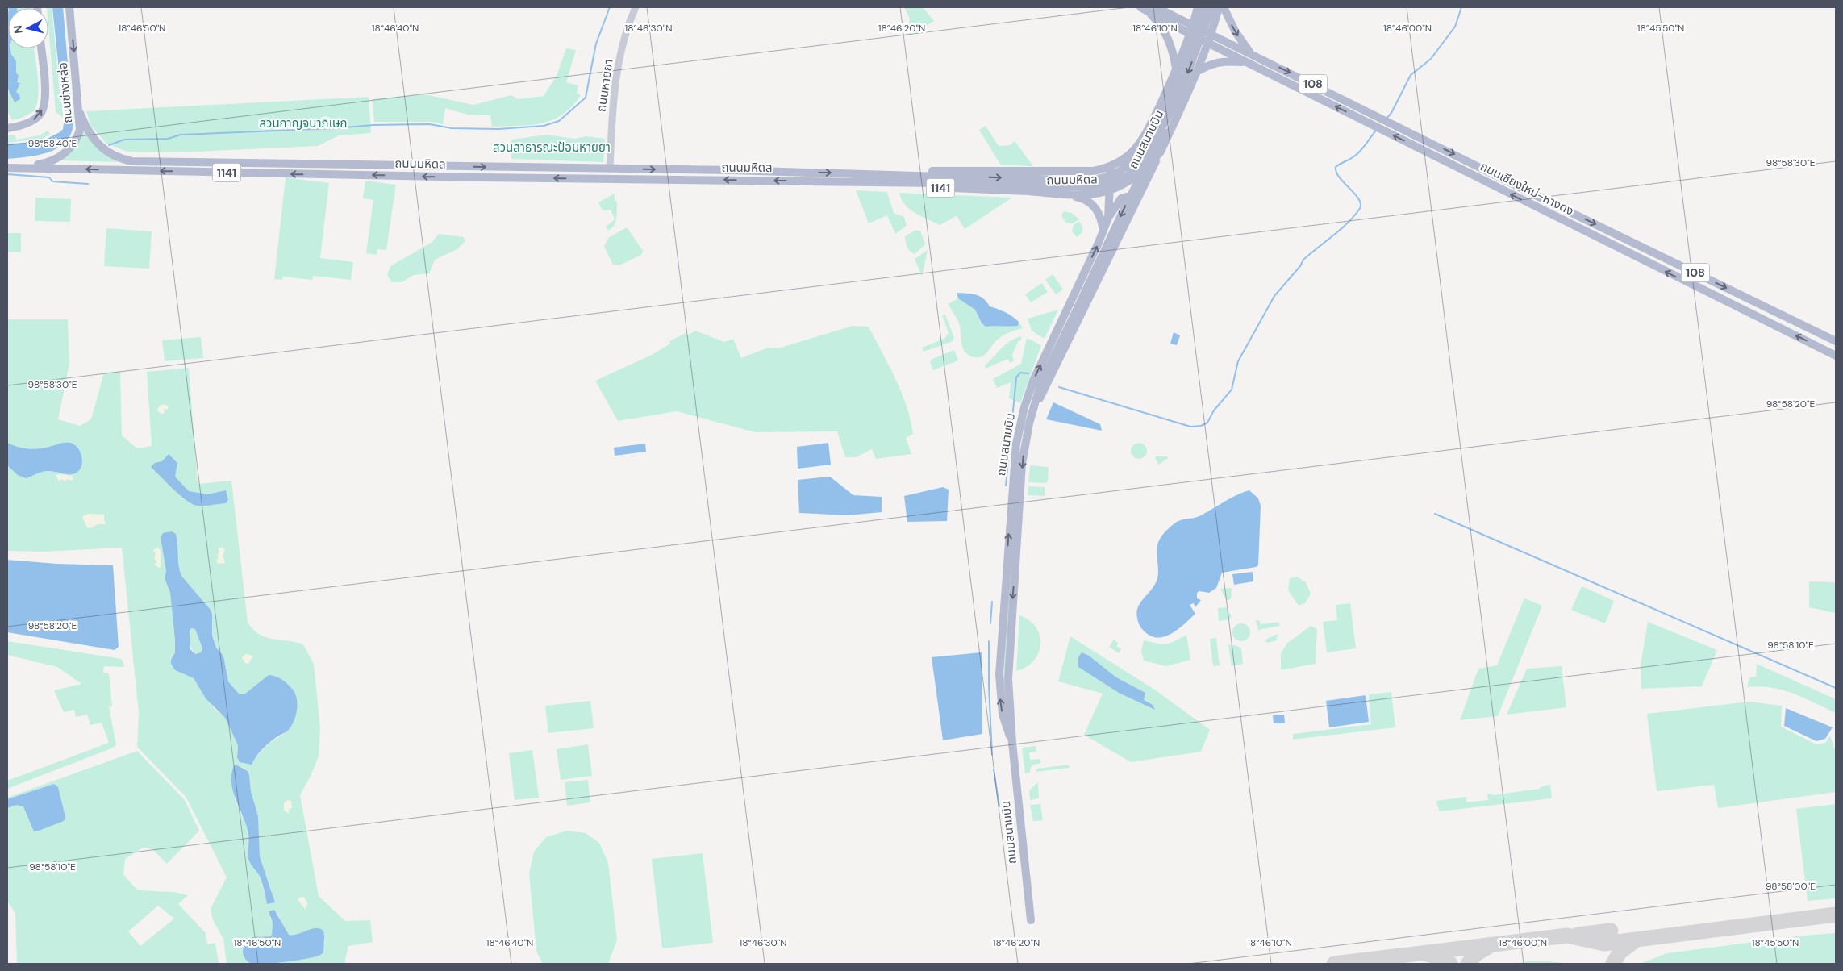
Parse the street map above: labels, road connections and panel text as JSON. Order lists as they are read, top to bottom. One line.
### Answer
{"streets":{"main road":["108","ถนนช่างหล่อ","ถนนสนามบิน","ถนนมหิดล","1141","ถนนเชียงใหม่-หางดง"],"street":["ถนนหายยา"]},"crossings":[["108","ถนนมหิดล"],["108","ถนนเชียงใหม่-หางดง"],["ถนนหายยา","ถนนมหิดล"],["ถนนช่างหล่อ","ถนนมหิดล"],["ถนนสนามบิน","ถนนมหิดล"],["ถนนมหิดล","ถนนเชียงใหม่-หางดง"]],"one_way":["ถนนช่างหล่อ"],"parks":["สวนกาญจนาภิเษก","สวนสาธารณะป้อมหายยา"],"north":"left","coordinates":["18°46'50\"N","18°46'40\"N","18°46'30\"N","18°46'20\"N","18°46'10\"N","18°46'00\"N","18°45'50\"N","98°58'40\"E","98°58'30\"E","98°58'20\"E","98°58'10\"E","98°58'00\"E"]}
